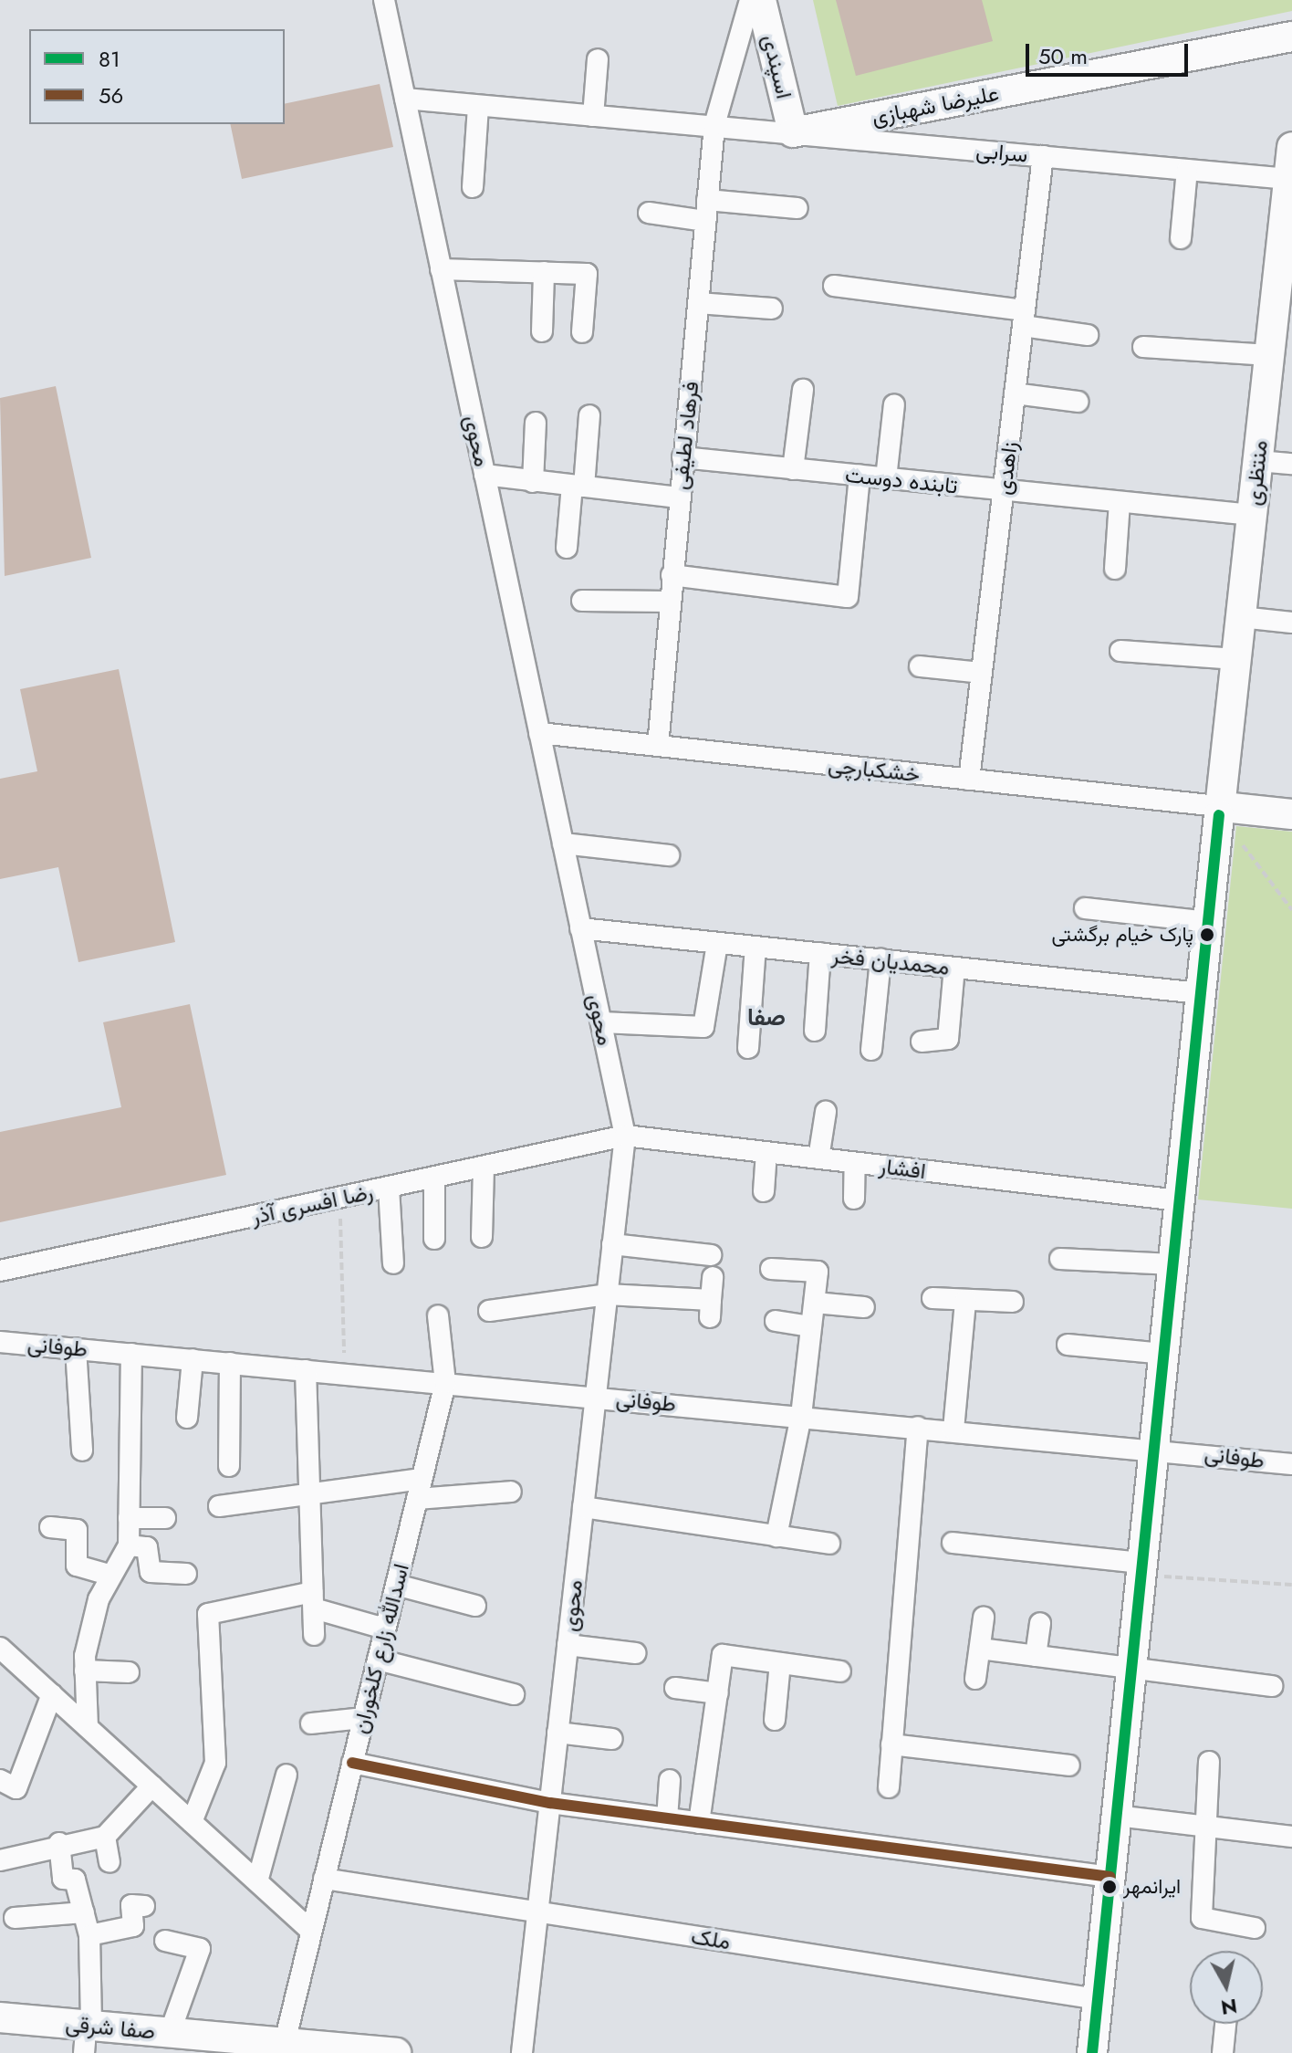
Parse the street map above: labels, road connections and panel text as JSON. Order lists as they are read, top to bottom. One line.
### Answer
{"streets":{"main road":["اسپندی","علیرضا شهبازی","منتظری","خشکبارچی","صفا شرقی"],"street":["سرابی","فرهاد لطیفی","محوی","زاهدی","تابنده دوست","محمدیان فخر","افشار","رضا افسری آذر","طوفانی","اسدالله زارع کلخوران","ملک"]},"crossings":[["اسپندی","علیرضا شهبازی"],["اسپندی","سرابی"],["علیرضا شهبازی","سرابی"],["سرابی","فرهاد لطیفی"],["سرابی","محوی"],["سرابی","زاهدی"],["سرابی","منتظری"],["فرهاد لطیفی","تابنده دوست"],["فرهاد لطیفی","خشکبارچی"],["محوی","خشکبارچی"],["محوی","محمدیان فخر"],["محوی","افشار"],["محوی","رضا افسری آذر"],["محوی","طوفانی"],["محوی","ملک"],["زاهدی","تابنده دوست"],["زاهدی","خشکبارچی"],["منتظری","تابنده دوست"],["منتظری","خشکبارچی"],["منتظری","محمدیان فخر"],["منتظری","افشار"],["منتظری","طوفانی"],["منتظری","ملک"],["افشار","رضا افسری آذر"],["طوفانی","اسدالله زارع کلخوران"],["اسدالله زارع کلخوران","ملک"],["اسدالله زارع کلخوران","صفا شرقی"]],"districts":["صفا"],"places":["پارک خیام برگشتی","ایرانمهر"],"lines":["transit line 81","transit line 56"],"legend":["81","56"],"scale_bar":"50 m","north":"bottom"}
